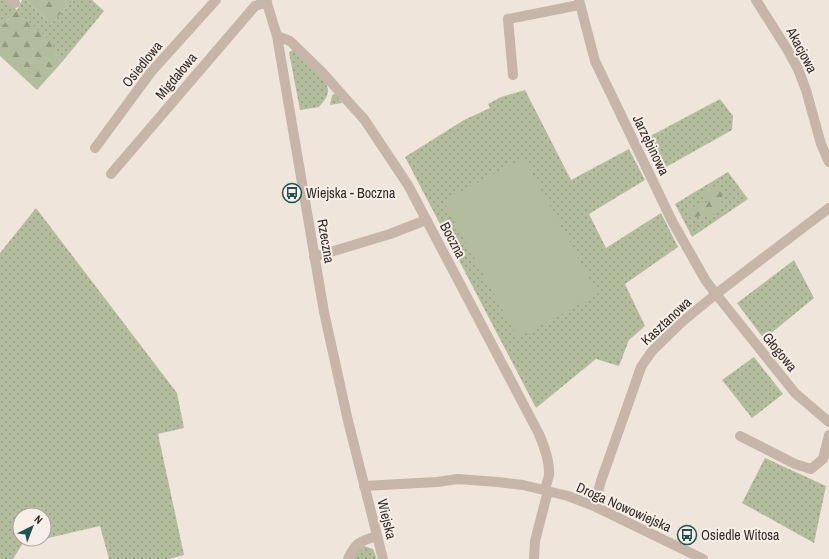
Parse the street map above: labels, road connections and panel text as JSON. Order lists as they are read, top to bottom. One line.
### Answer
{"streets":{"street":["Akacjowa","Osiedlowa","Migdałowa","Jarzębinowa","Boczna","Rzeczna","Kasztanowa","Głogowa","Droga Nowowiejska","Wiejska"]},"crossings":[["Migdałowa","Rzeczna"],["Jarzębinowa","Kasztanowa"],["Jarzębinowa","Głogowa"],["Boczna","Rzeczna"],["Boczna","Droga Nowowiejska"],["Rzeczna","Droga Nowowiejska"],["Rzeczna","Wiejska"],["Kasztanowa","Głogowa"],["Kasztanowa","Droga Nowowiejska"],["Droga Nowowiejska","Wiejska"]],"places":{"bus stop":["Wiejska - Boczna","Osiedle Witosa"]},"north":"top right"}
